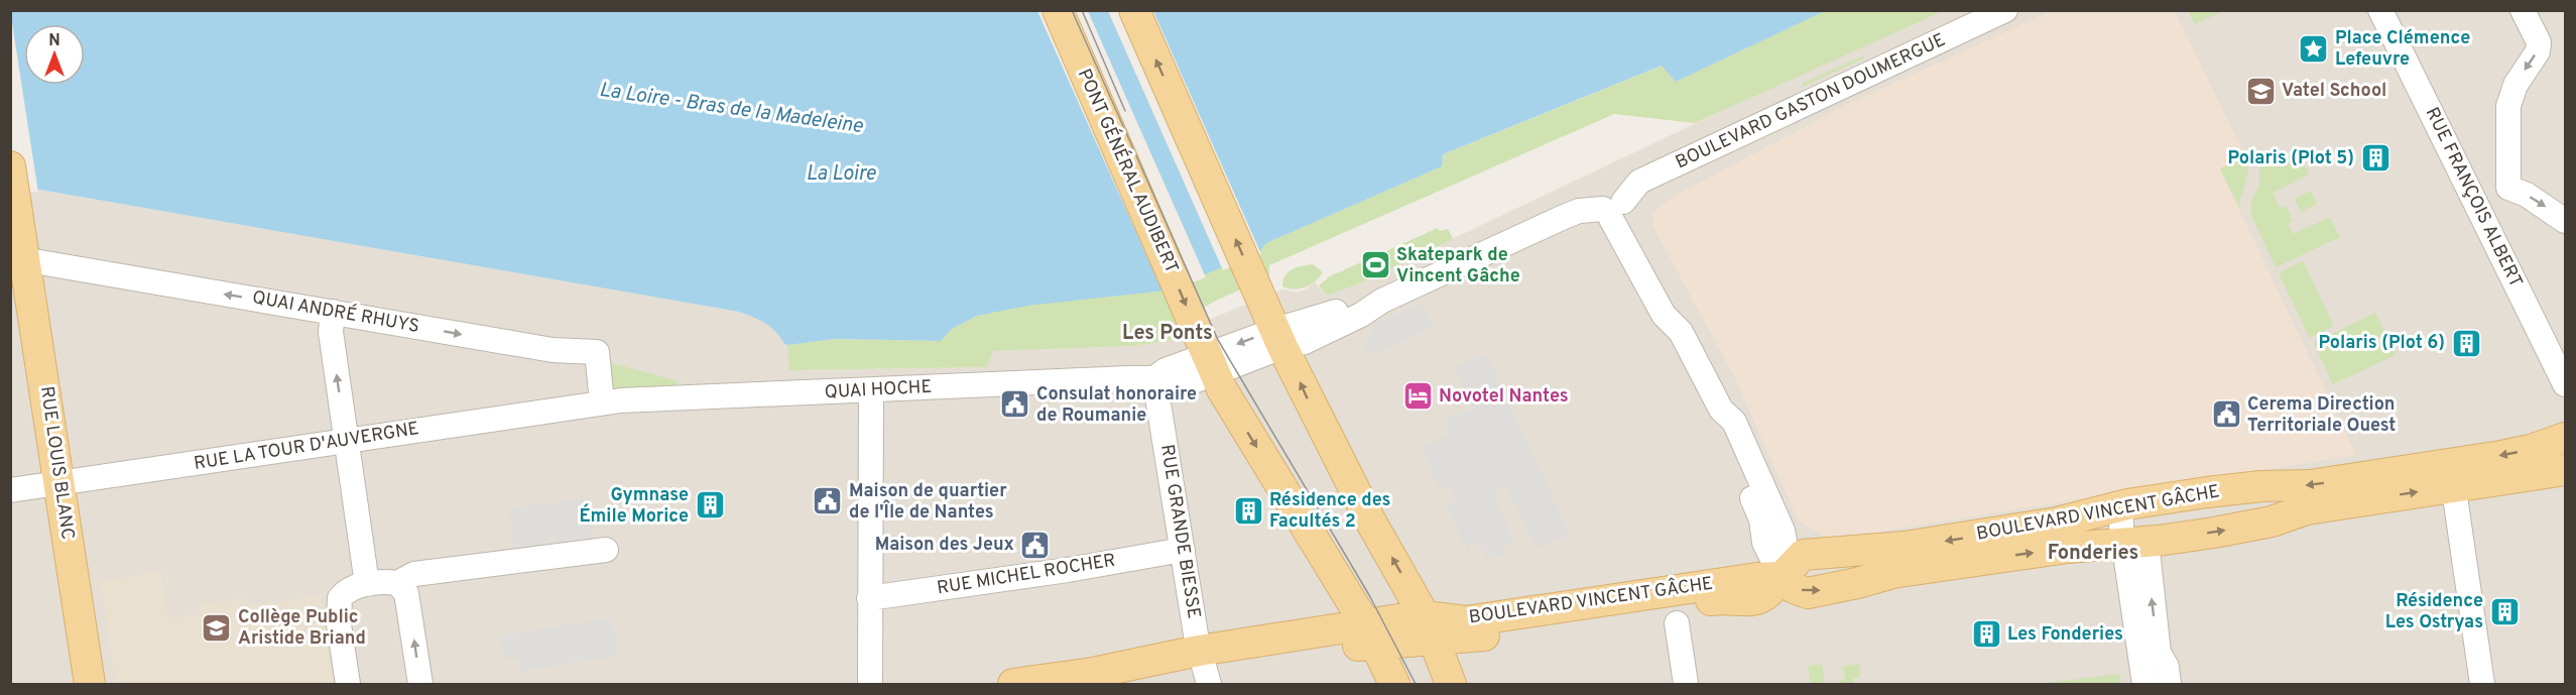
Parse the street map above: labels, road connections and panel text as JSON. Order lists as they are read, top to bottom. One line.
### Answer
{"streets":{"main road":["PONT GÉNÉRAL AUDIBERT","RUE LOUIS BLANC","BOULEVARD VINCENT GÂCHE"],"street":["BOULEVARD GASTON DOUMERGUE","RUE FRANÇOIS ALBERT","QUAI ANDRÉ RHUYS","QUAI HOCHE","RUE LA TOUR D'AUVERGNE","RUE GRANDE BIESSE","RUE MICHEL ROCHER"]},"crossings":[["PONT GÉNÉRAL AUDIBERT","BOULEVARD VINCENT GÂCHE"],["QUAI ANDRÉ RHUYS","QUAI HOCHE"],["QUAI ANDRÉ RHUYS","RUE LA TOUR D'AUVERGNE"],["QUAI ANDRÉ RHUYS","RUE LOUIS BLANC"],["QUAI HOCHE","RUE LA TOUR D'AUVERGNE"],["QUAI HOCHE","RUE GRANDE BIESSE"],["RUE LA TOUR D'AUVERGNE","RUE LOUIS BLANC"],["BOULEVARD VINCENT GÂCHE","RUE GRANDE BIESSE"],["RUE GRANDE BIESSE","RUE MICHEL ROCHER"]],"districts":["Les Ponts","Fonderies"],"water":["La Loire - Bras de la Madeleine","La Loire"],"places":{"place":["Place Clémence Lefeuvre"],"school or university":["Vatel School","Collège Public Aristide Briand"],"building":["Polaris (Plot 5)","Polaris (Plot 6)","Gymnase Émile Morice","Résidence des Facultés 2","Résidence Les Ostryas","Les Fonderies"],"sports":["Skatepark de Vincent Gâche"],"hotel":["Novotel Nantes"],"public building":["Consulat honoraire de Roumanie","Cerema Direction Territoriale Ouest","Maison de quartier de l'Île de Nantes","Maison des Jeux"]},"north":"top"}
